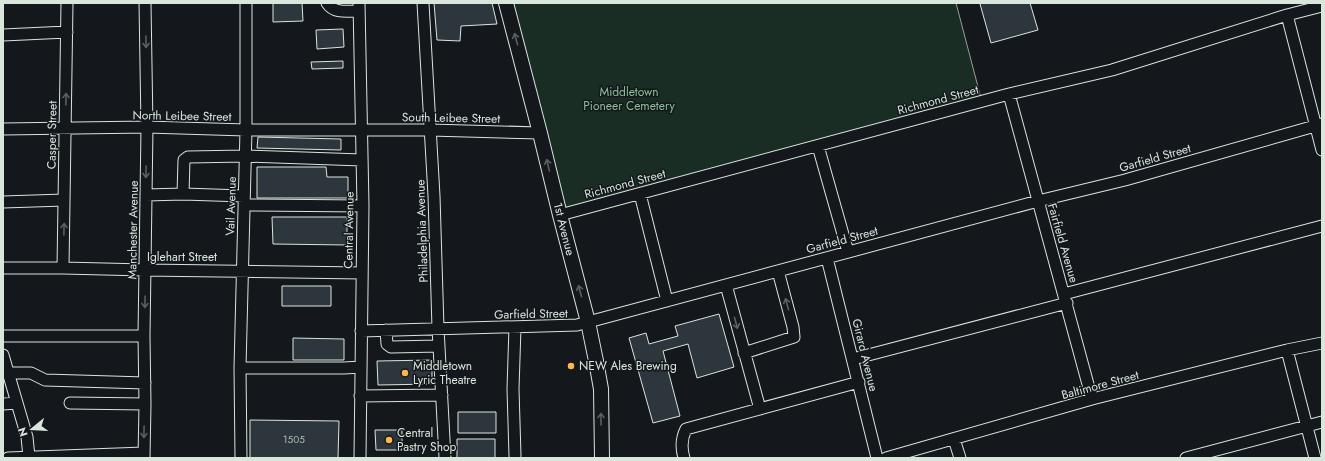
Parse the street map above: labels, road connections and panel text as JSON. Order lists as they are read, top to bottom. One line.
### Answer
{"streets":{"main road":["1st Avenue"],"street":["Richmond Street","North Leibee Street","South Leibee Street","Casper Street","Garfield Street","Vail Avenue","Manchester Avenue","Central Avenue","Philadelphia Avenue","Fairfield Avenue","Iglehart Street","Girard Avenue","Baltimore Street"]},"crossings":[["Richmond Street","1st Avenue"],["Richmond Street","Fairfield Avenue"],["North Leibee Street","South Leibee Street"],["North Leibee Street","Casper Street"],["North Leibee Street","Vail Avenue"],["North Leibee Street","Manchester Avenue"],["North Leibee Street","Central Avenue"],["South Leibee Street","1st Avenue"],["South Leibee Street","Central Avenue"],["South Leibee Street","Philadelphia Avenue"],["Casper Street","Iglehart Street"],["Garfield Street","1st Avenue"],["Garfield Street","Central Avenue"],["Garfield Street","Philadelphia Avenue"],["Garfield Street","Fairfield Avenue"],["Garfield Street","Girard Avenue"],["Vail Avenue","Iglehart Street"],["Manchester Avenue","Iglehart Street"],["Central Avenue","Iglehart Street"],["Fairfield Avenue","Baltimore Street"]],"one_way":["Casper Street","1st Avenue","Manchester Avenue"],"parks":["Middletown Pioneer Cemetery"],"places":["NEW Ales Brewing","Middletown Lyric Theatre","Central Pastry Shop"],"house_numbers":["1505"],"north":"left"}
